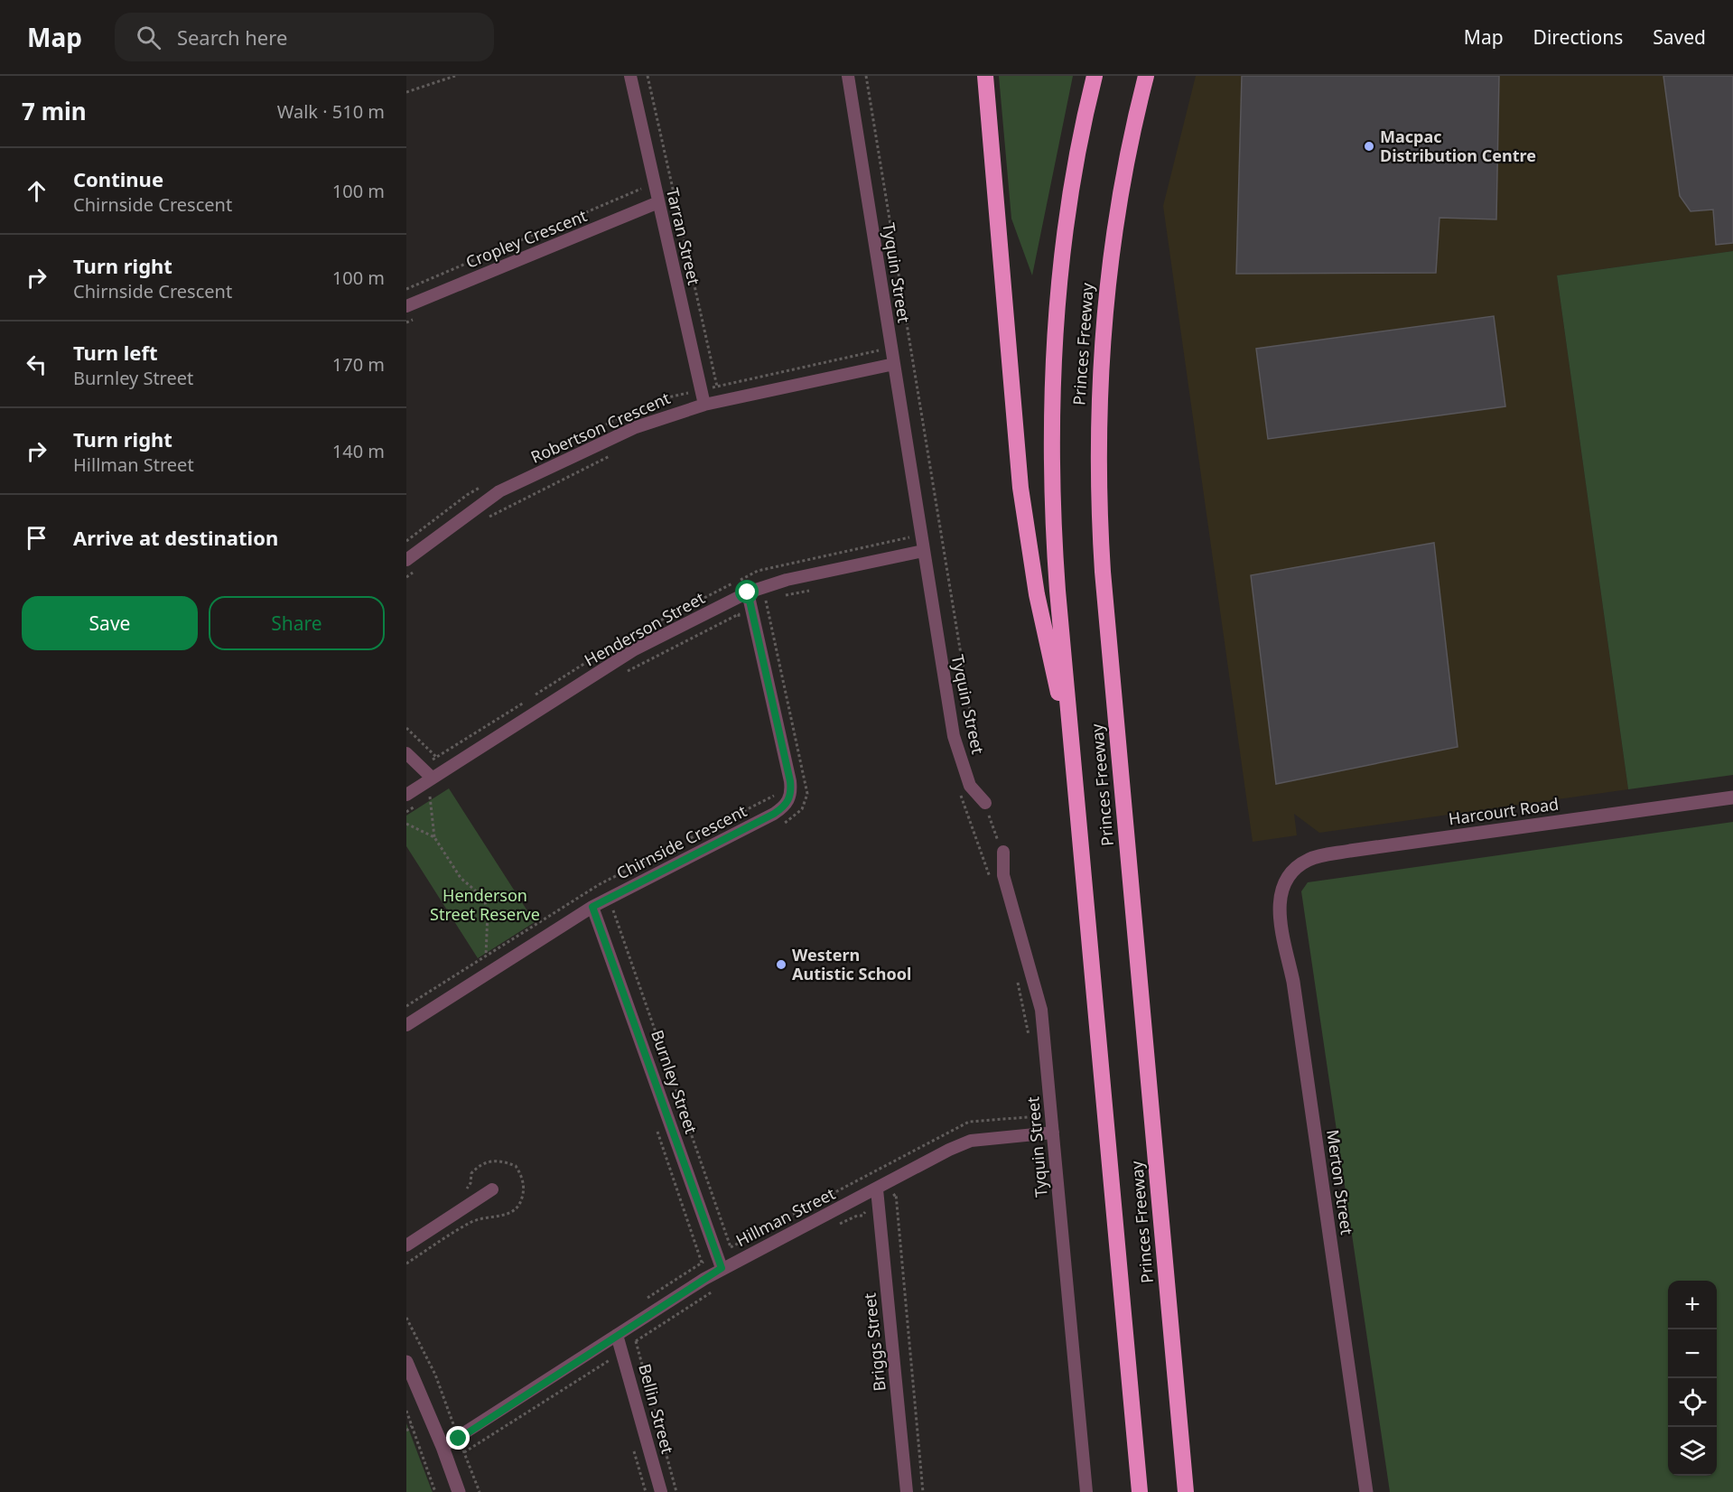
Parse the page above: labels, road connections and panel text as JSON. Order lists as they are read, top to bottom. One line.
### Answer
{"streets":{"highway":["Princes Freeway"],"street":["Tarran Street","Cropley Crescent","Tyquin Street","Robertson Crescent","Henderson Street","Harcourt Road","Chirnside Crescent","Burnley Street","Merton Street","Hillman Street","Briggs Street","Bellin Street"]},"crossings":[["Tarran Street","Cropley Crescent"],["Tarran Street","Robertson Crescent"],["Tyquin Street","Robertson Crescent"],["Tyquin Street","Henderson Street"],["Tyquin Street","Hillman Street"],["Henderson Street","Chirnside Crescent"],["Harcourt Road","Merton Street"],["Chirnside Crescent","Burnley Street"],["Burnley Street","Hillman Street"],["Hillman Street","Briggs Street"],["Hillman Street","Bellin Street"]],"parks":["Henderson Street Reserve"],"places":["Macpac Distribution Centre","Western Autistic School"],"page":{"header":"Map","search":"Search here","nav":["Map","Directions","Saved"],"heading":["7 min","Walk · 510 m"],"list":[["Continue","Chirnside Crescent","100 m"],["Turn right","Chirnside Crescent","100 m"],["Turn left","Burnley Street","170 m"],["Turn right","Hillman Street","140 m"],"Arrive at destination"],"buttons":["Save","Share"],"map_buttons":["+","−"]}}
